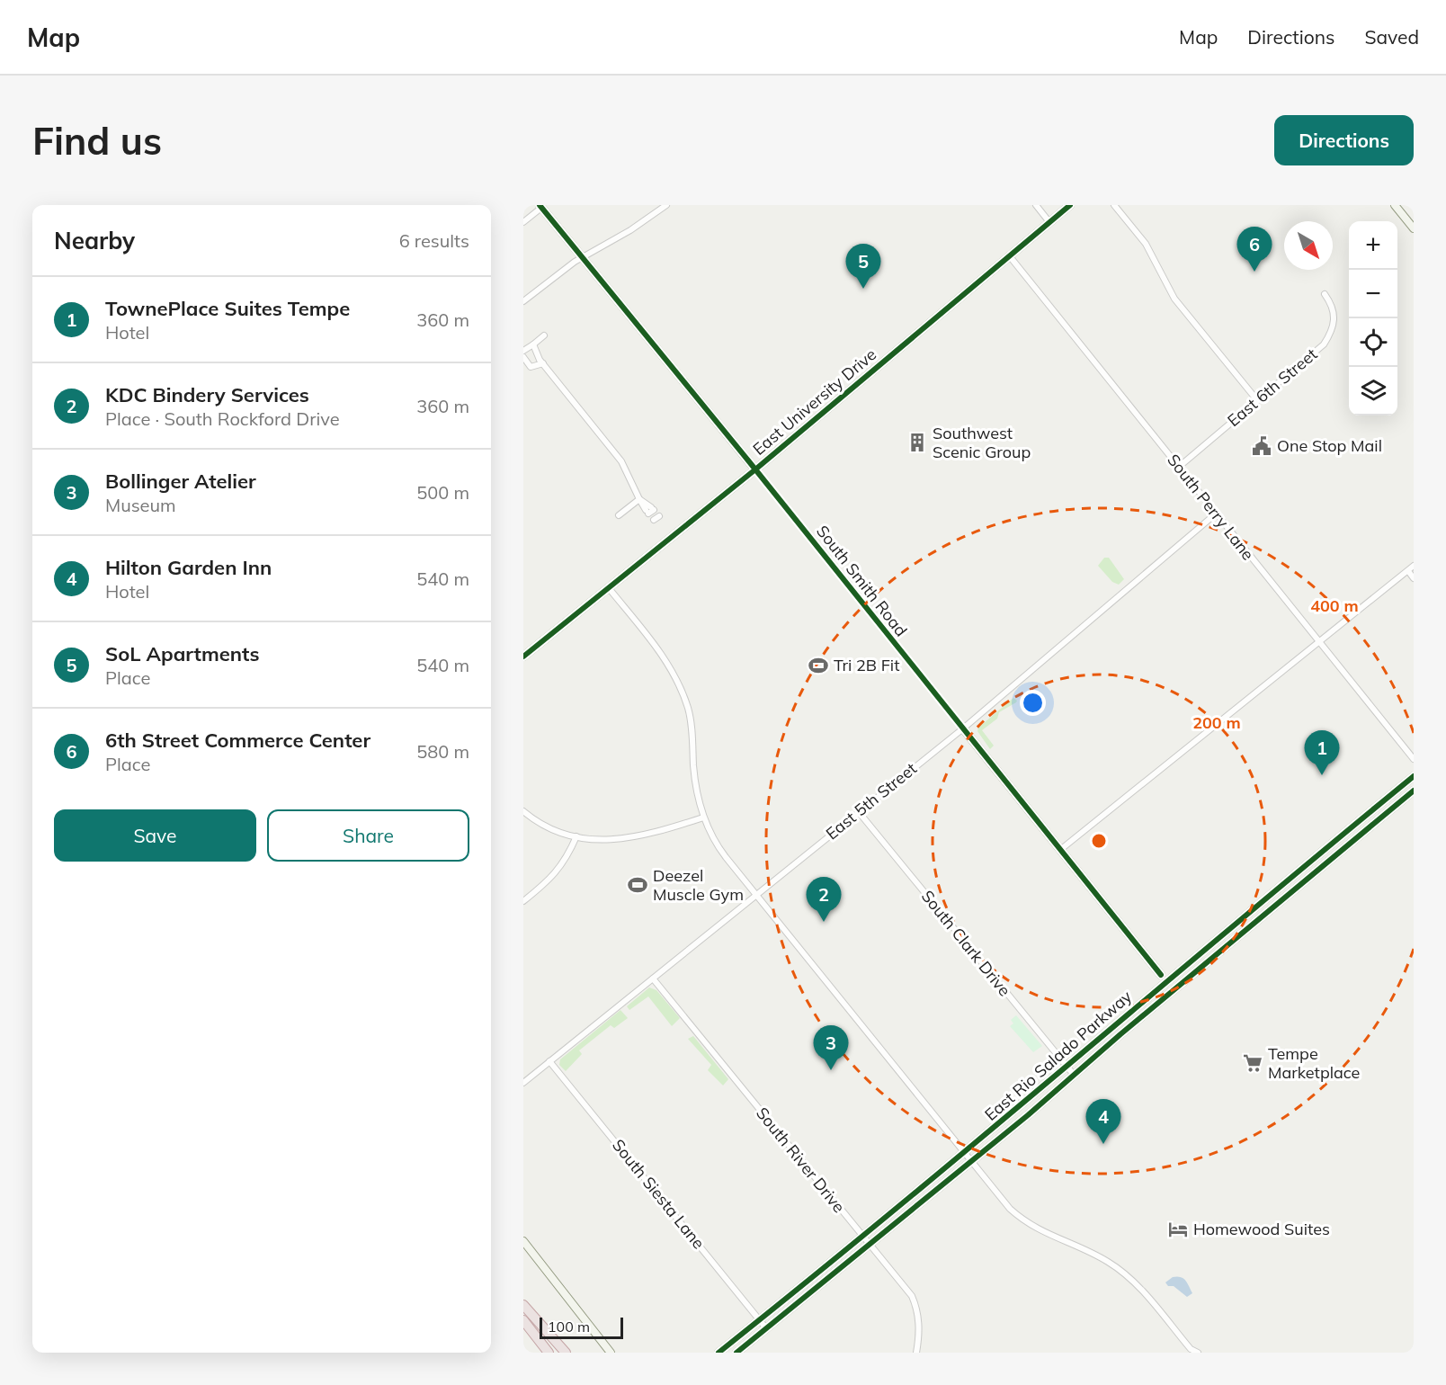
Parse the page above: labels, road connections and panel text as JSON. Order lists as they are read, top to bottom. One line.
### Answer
{"streets":{"main road":["East University Drive","South Smith Road","East Rio Salado Parkway"],"street":["East 6th Street","South Perry Lane","East 5th Street","South Clark Drive","South River Drive","South Siesta Lane"]},"crossings":[["East 6th Street","South Perry Lane"],["East University Drive","South Perry Lane"],["East University Drive","South Smith Road"],["South Perry Lane","East 5th Street"],["South Smith Road","East 5th Street"],["South Smith Road","East Rio Salado Parkway"],["East 5th Street","South Clark Drive"],["East 5th Street","South River Drive"],["East 5th Street","South Siesta Lane"],["South Clark Drive","East Rio Salado Parkway"],["East Rio Salado Parkway","South River Drive"],["East Rio Salado Parkway","South Siesta Lane"]],"places":{"building":["Southwest Scenic Group"],"public building":["One Stop Mail"],"sports":["Tri 2B Fit","Deezel Muscle Gym"],"supermarket":["Tempe Marketplace"],"hotel":["Homewood Suites"]},"scale_bar":"100 m","north":"bottom right","page":{"header":"Map","nav":["Map","Directions","Saved"],"buttons":["Directions",["Save","Share"]],"title":"Find us","heading":["Nearby","6 results"],"map_buttons":["+","−"],"pins":["6","5","1","2","3","4"],"list":[{"mark":"1","name":"TownePlace Suites Tempe","note":"Hotel","value":"360 m"},{"mark":"2","name":"KDC Bindery Services","note":"Place · South Rockford Drive","value":"360 m"},{"mark":"3","name":"Bollinger Atelier","note":"Museum","value":"500 m"},{"mark":"4","name":"Hilton Garden Inn","note":"Hotel","value":"540 m"},{"mark":"5","name":"SoL Apartments","note":"Place","value":"540 m"},{"mark":"6","name":"6th Street Commerce Center","note":"Place","value":"580 m"}],"scale":"100 m"},"rings":["400 m","200 m"]}
